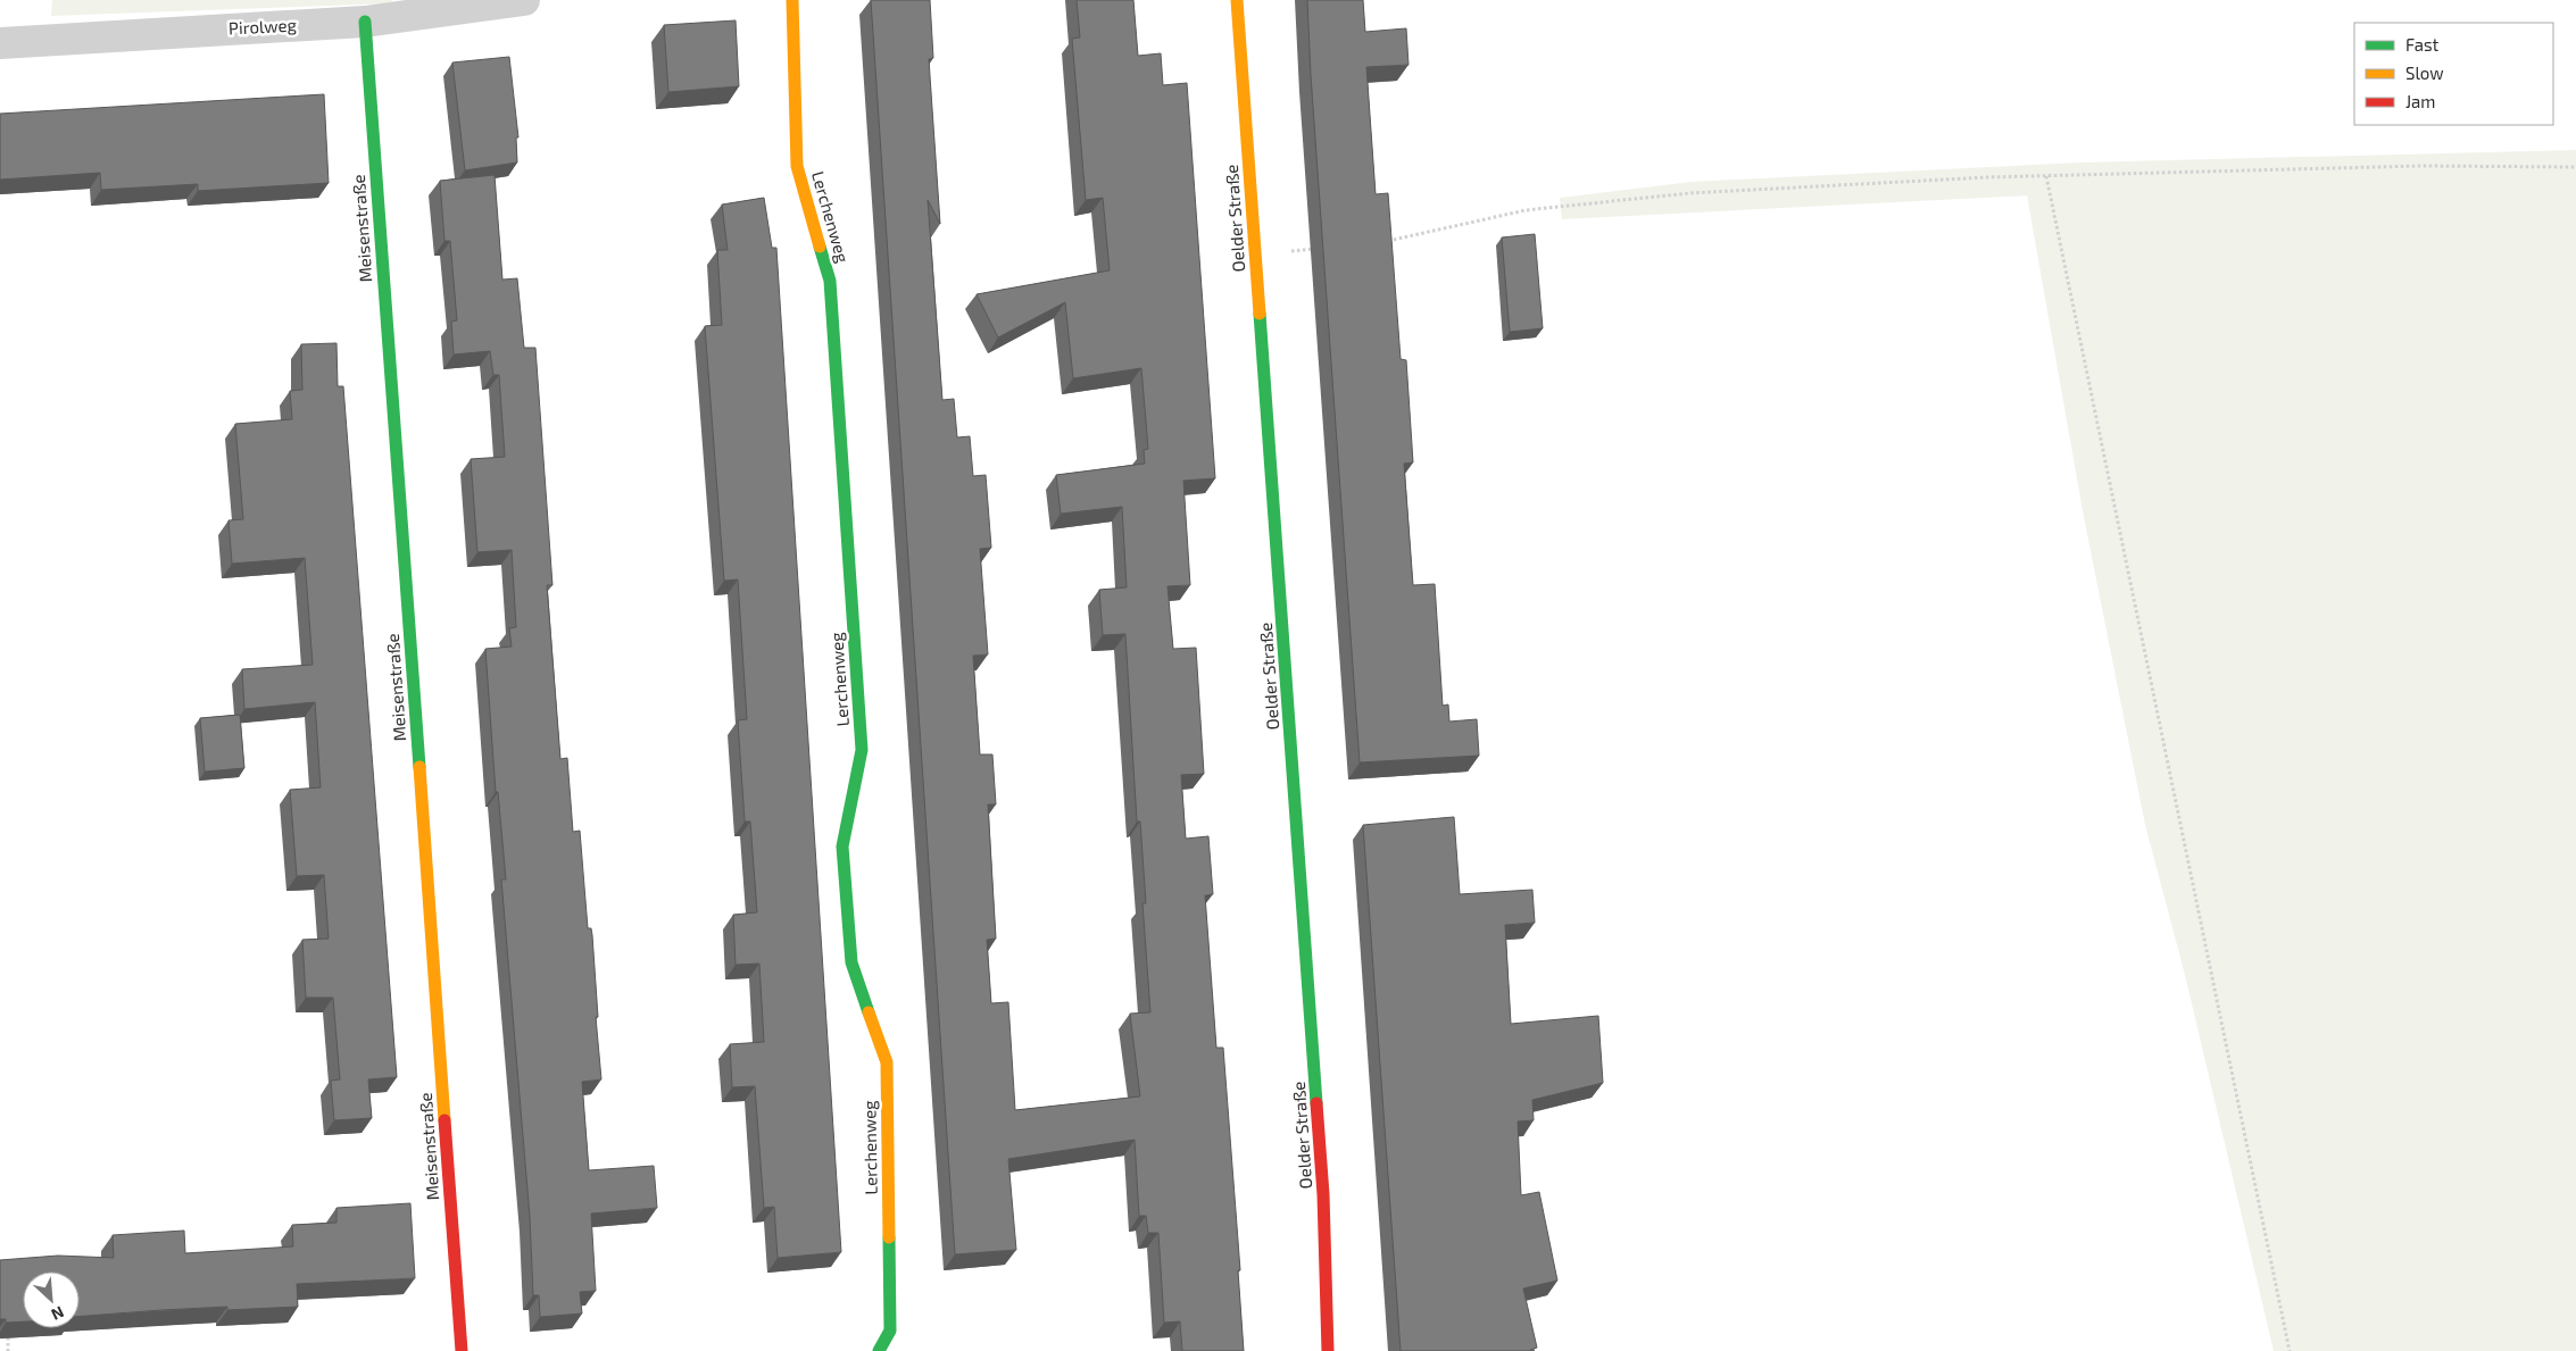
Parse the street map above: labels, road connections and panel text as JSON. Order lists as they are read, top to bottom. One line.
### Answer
{"streets":{"street":["Pirolweg","Lerchenweg","Oelder Straße","Meisenstraße"]},"crossings":[["Pirolweg","Meisenstraße"]],"legend":["Fast","Slow","Jam"],"north":"bottom right"}
